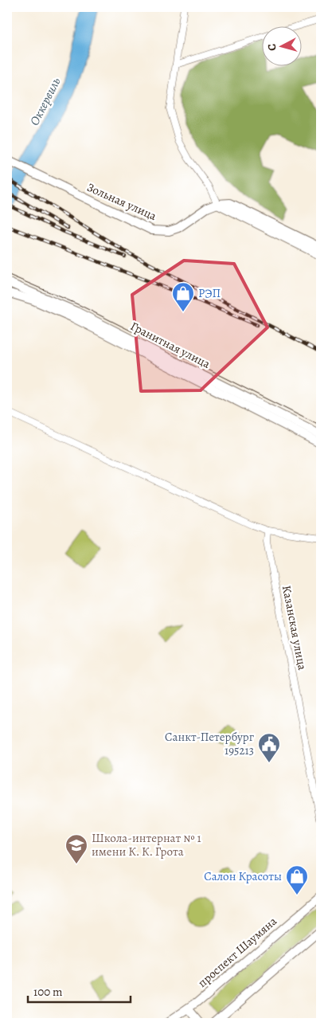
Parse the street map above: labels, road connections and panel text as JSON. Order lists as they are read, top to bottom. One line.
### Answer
{"streets":{"street":["Зольная улица","Гранитная улица","Казанская улица","проспект Шаумяна"]},"water":["Оккервиль"],"places":{"shop":["РЭП","Салон Красоты"],"public building":["Санкт-Петербург 195213"],"school or university":["Школа-интернат № 1 имени К. К. Грота"]},"scale_bar":"100 m","north":"left"}
